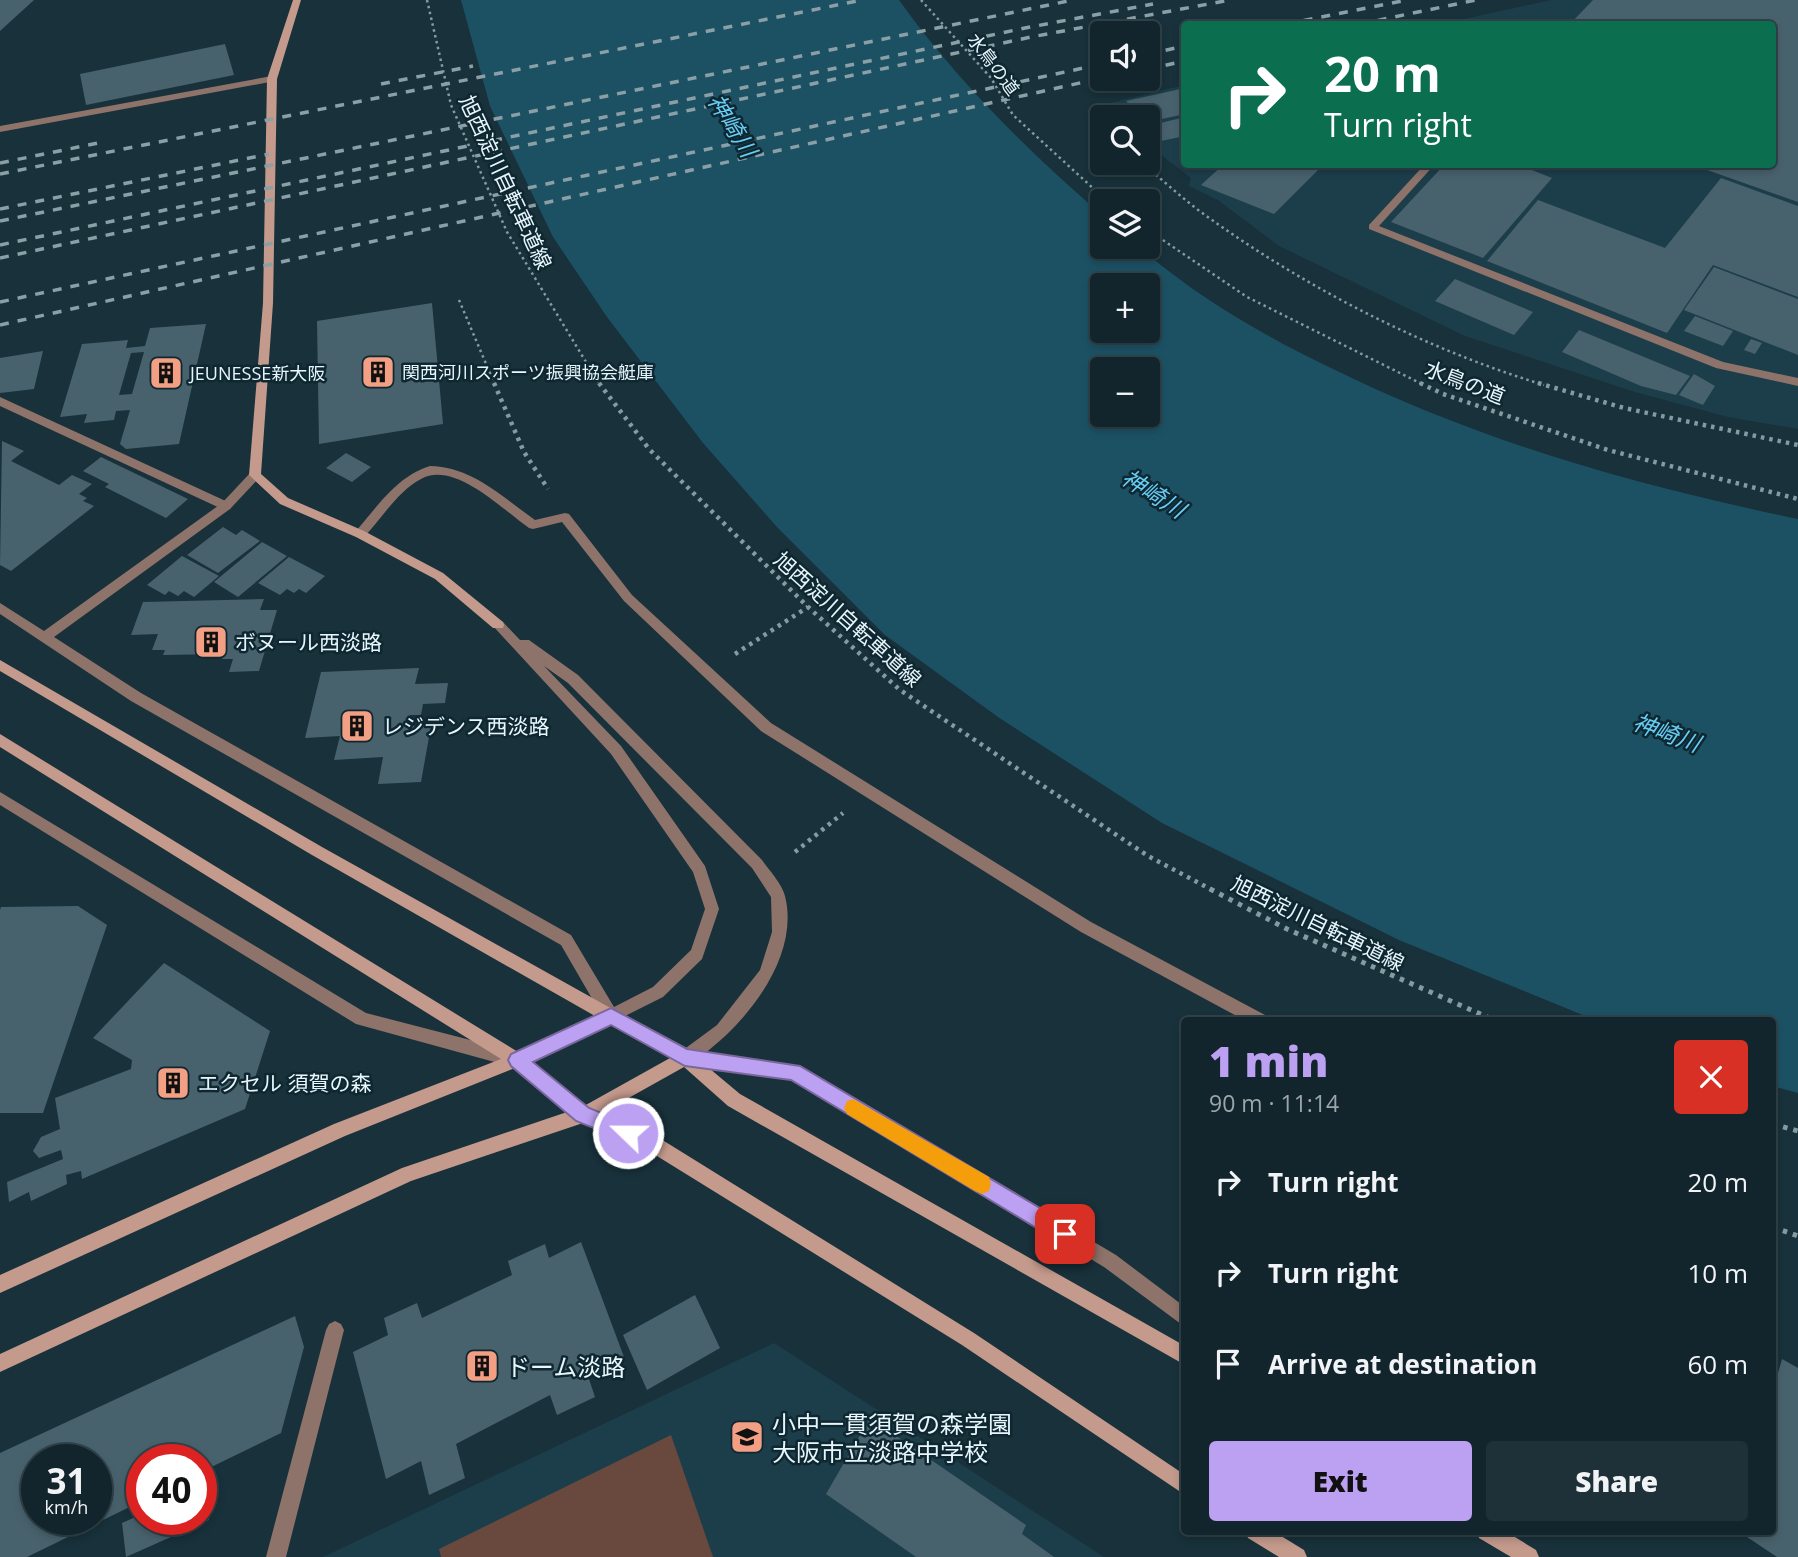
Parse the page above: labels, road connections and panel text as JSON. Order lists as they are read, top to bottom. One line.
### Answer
{"streets":{"path":["水鳥の道","旭西淀川自転車道線"]},"water":["神崎川"],"places":{"building":["関西河川スポーツ振興協会艇庫","JEUNESSE新大阪","ボヌール西淡路","レジデンス西淡路","エクセル 須賀の森","ドーム淡路"],"school or university":["小中一貫須賀の森学園 大阪市立淡路中学校"]},"page":{"map_buttons":["+","−"],"turn":["20 m","Turn right"],"heading":["1 min","90 m · 11:14"],"list":[{"name":"Turn right","value":"20 m"},{"name":"Turn right","value":"10 m"},{"name":"Arrive at destination","value":"60 m"}],"buttons":["Exit","Share"],"speed":"31 km/h","limit":"40"}}
